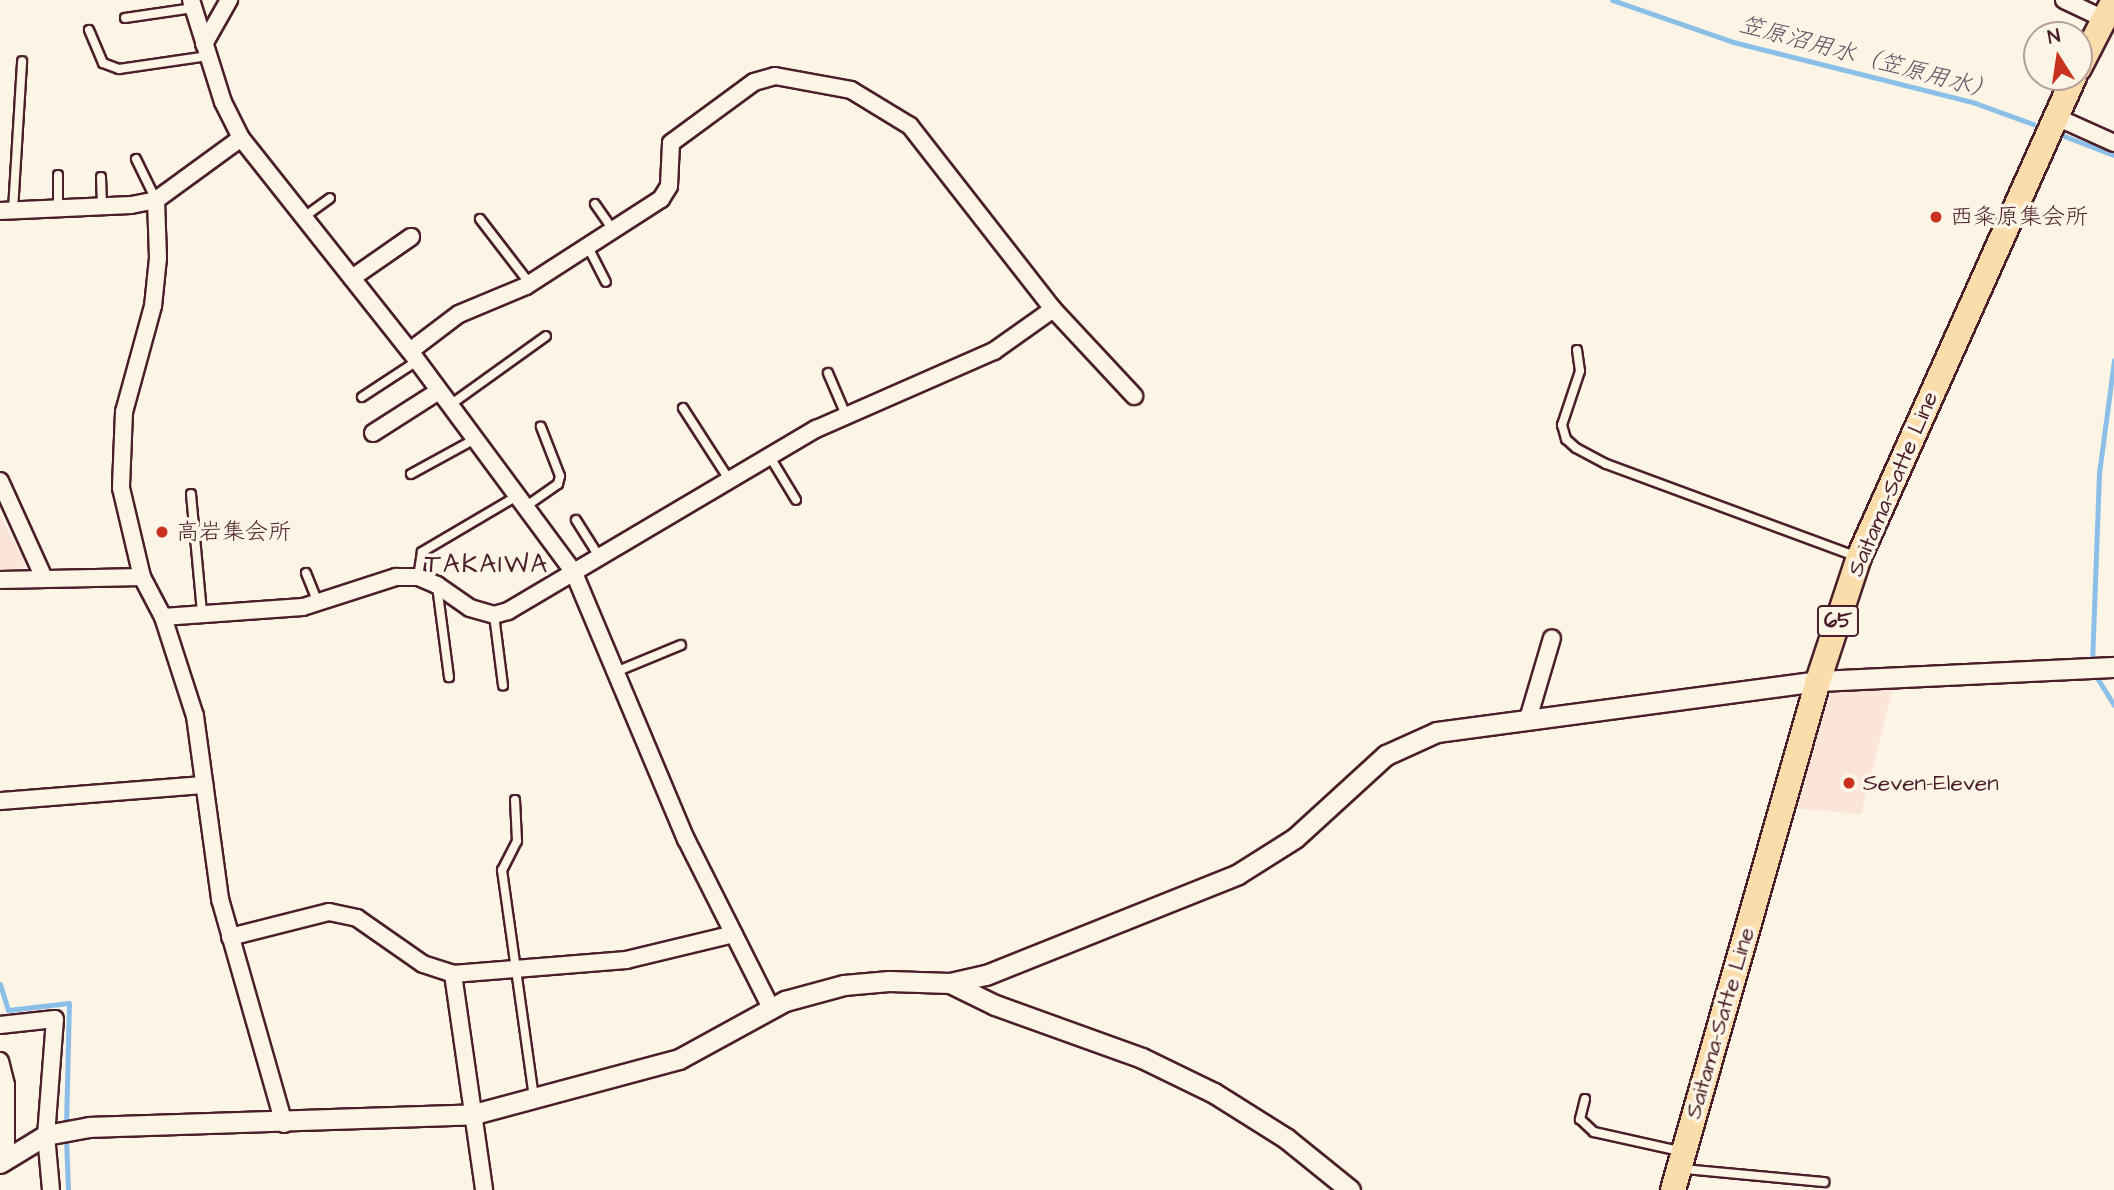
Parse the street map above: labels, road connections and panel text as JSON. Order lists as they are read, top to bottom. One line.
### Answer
{"streets":{"main road":["Saitama-Satte Line","65"]},"districts":["TAKAIWA"],"water":["笠原沼用水（笠原用水）"],"places":["西粂原集会所","高岩集会所","Seven-Eleven"],"north":"top"}
